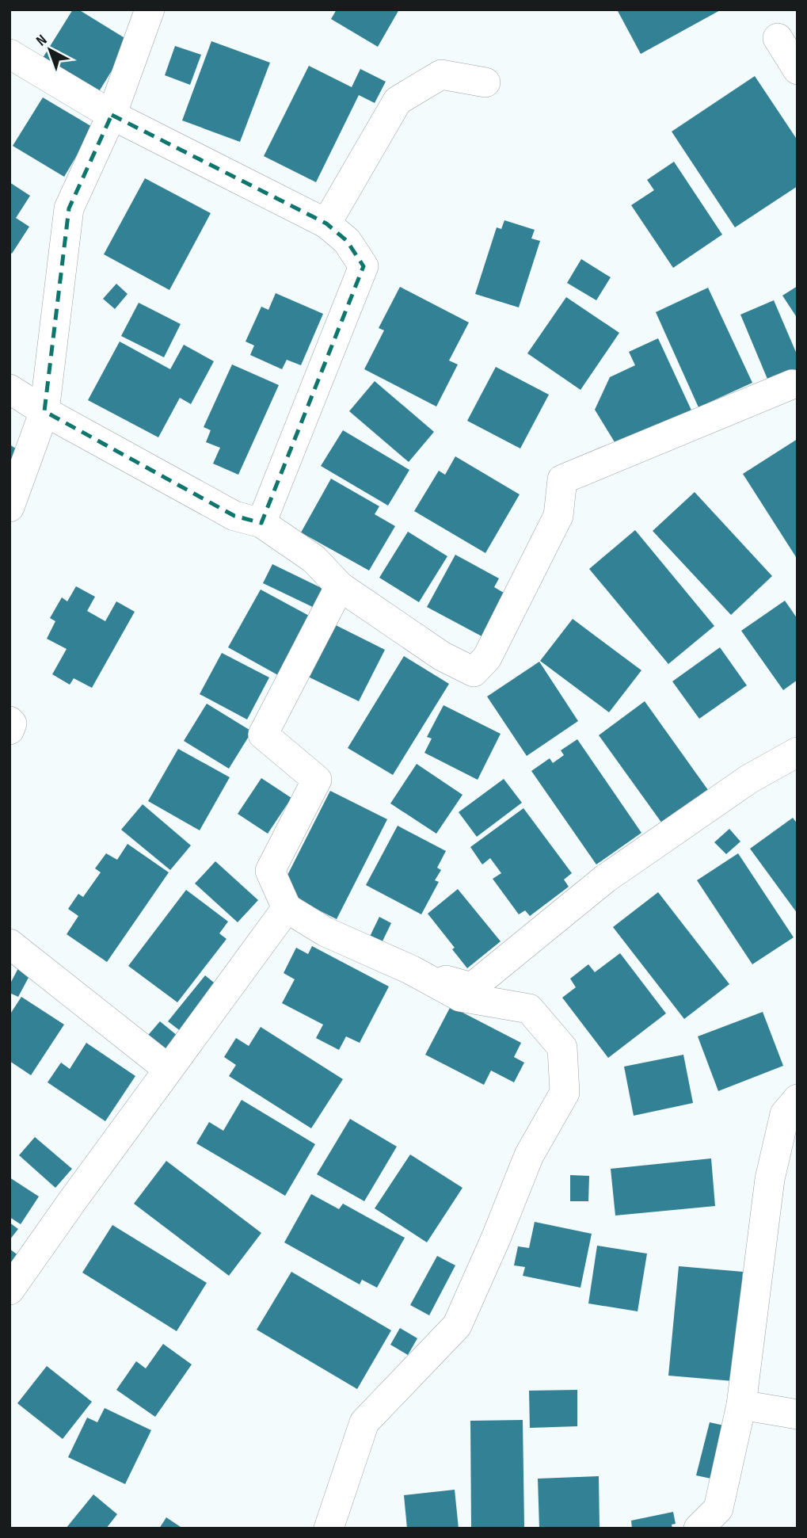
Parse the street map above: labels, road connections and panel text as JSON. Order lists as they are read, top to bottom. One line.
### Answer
{"north":"top left"}
